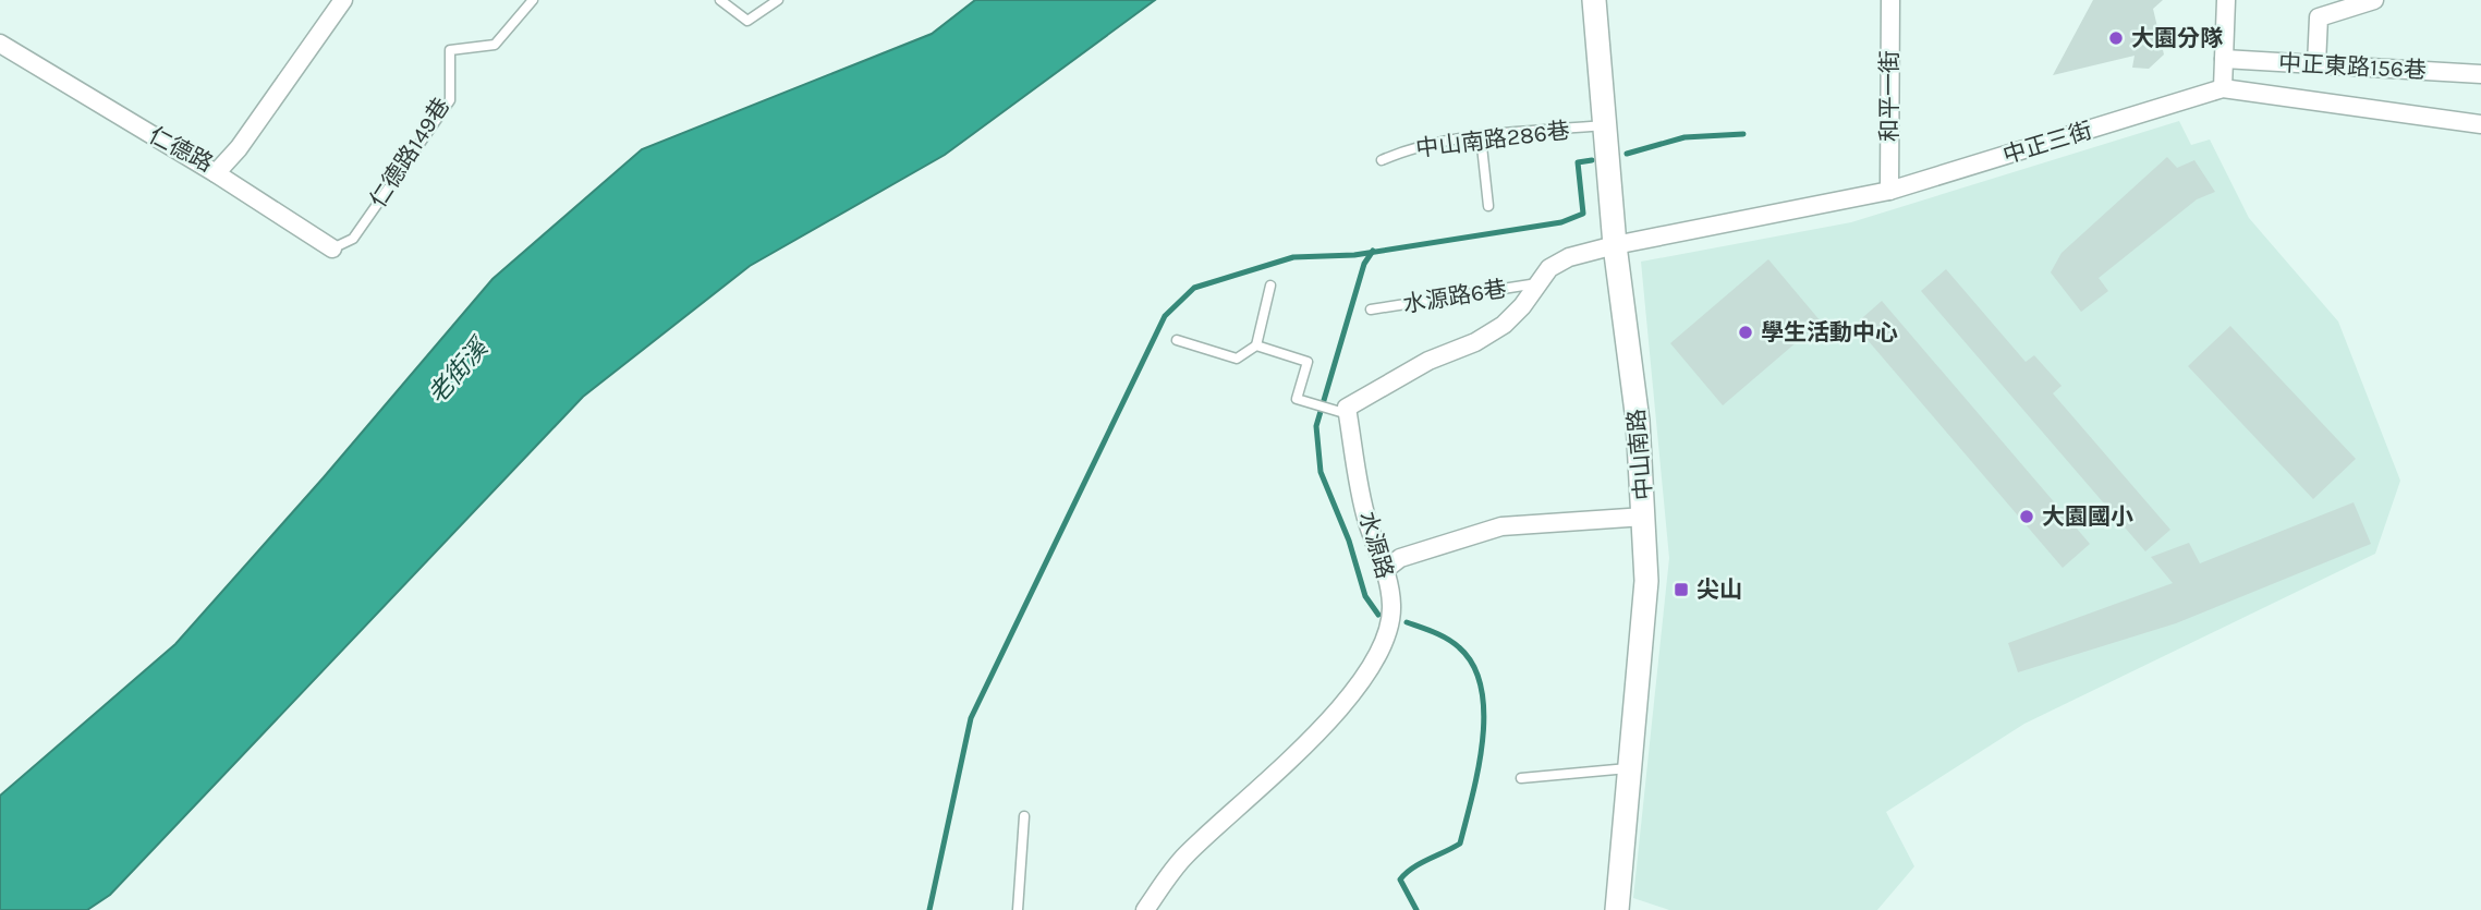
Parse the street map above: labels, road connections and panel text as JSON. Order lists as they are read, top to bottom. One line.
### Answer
{"streets":{"main road":["中山南路"],"street":["中正東路156巷","和平一街","中正三街","仁德路","水源路"],"lane":["中山南路286巷","仁德路149巷","水源路6巷"]},"crossings":[["和平一街","中正三街"],["中山南路286巷","中山南路"],["中正三街","中山南路"]],"water":["老街溪"],"places":{"other":["大園分隊","學生活動中心","大園國小"],"transit":["尖山"]}}
